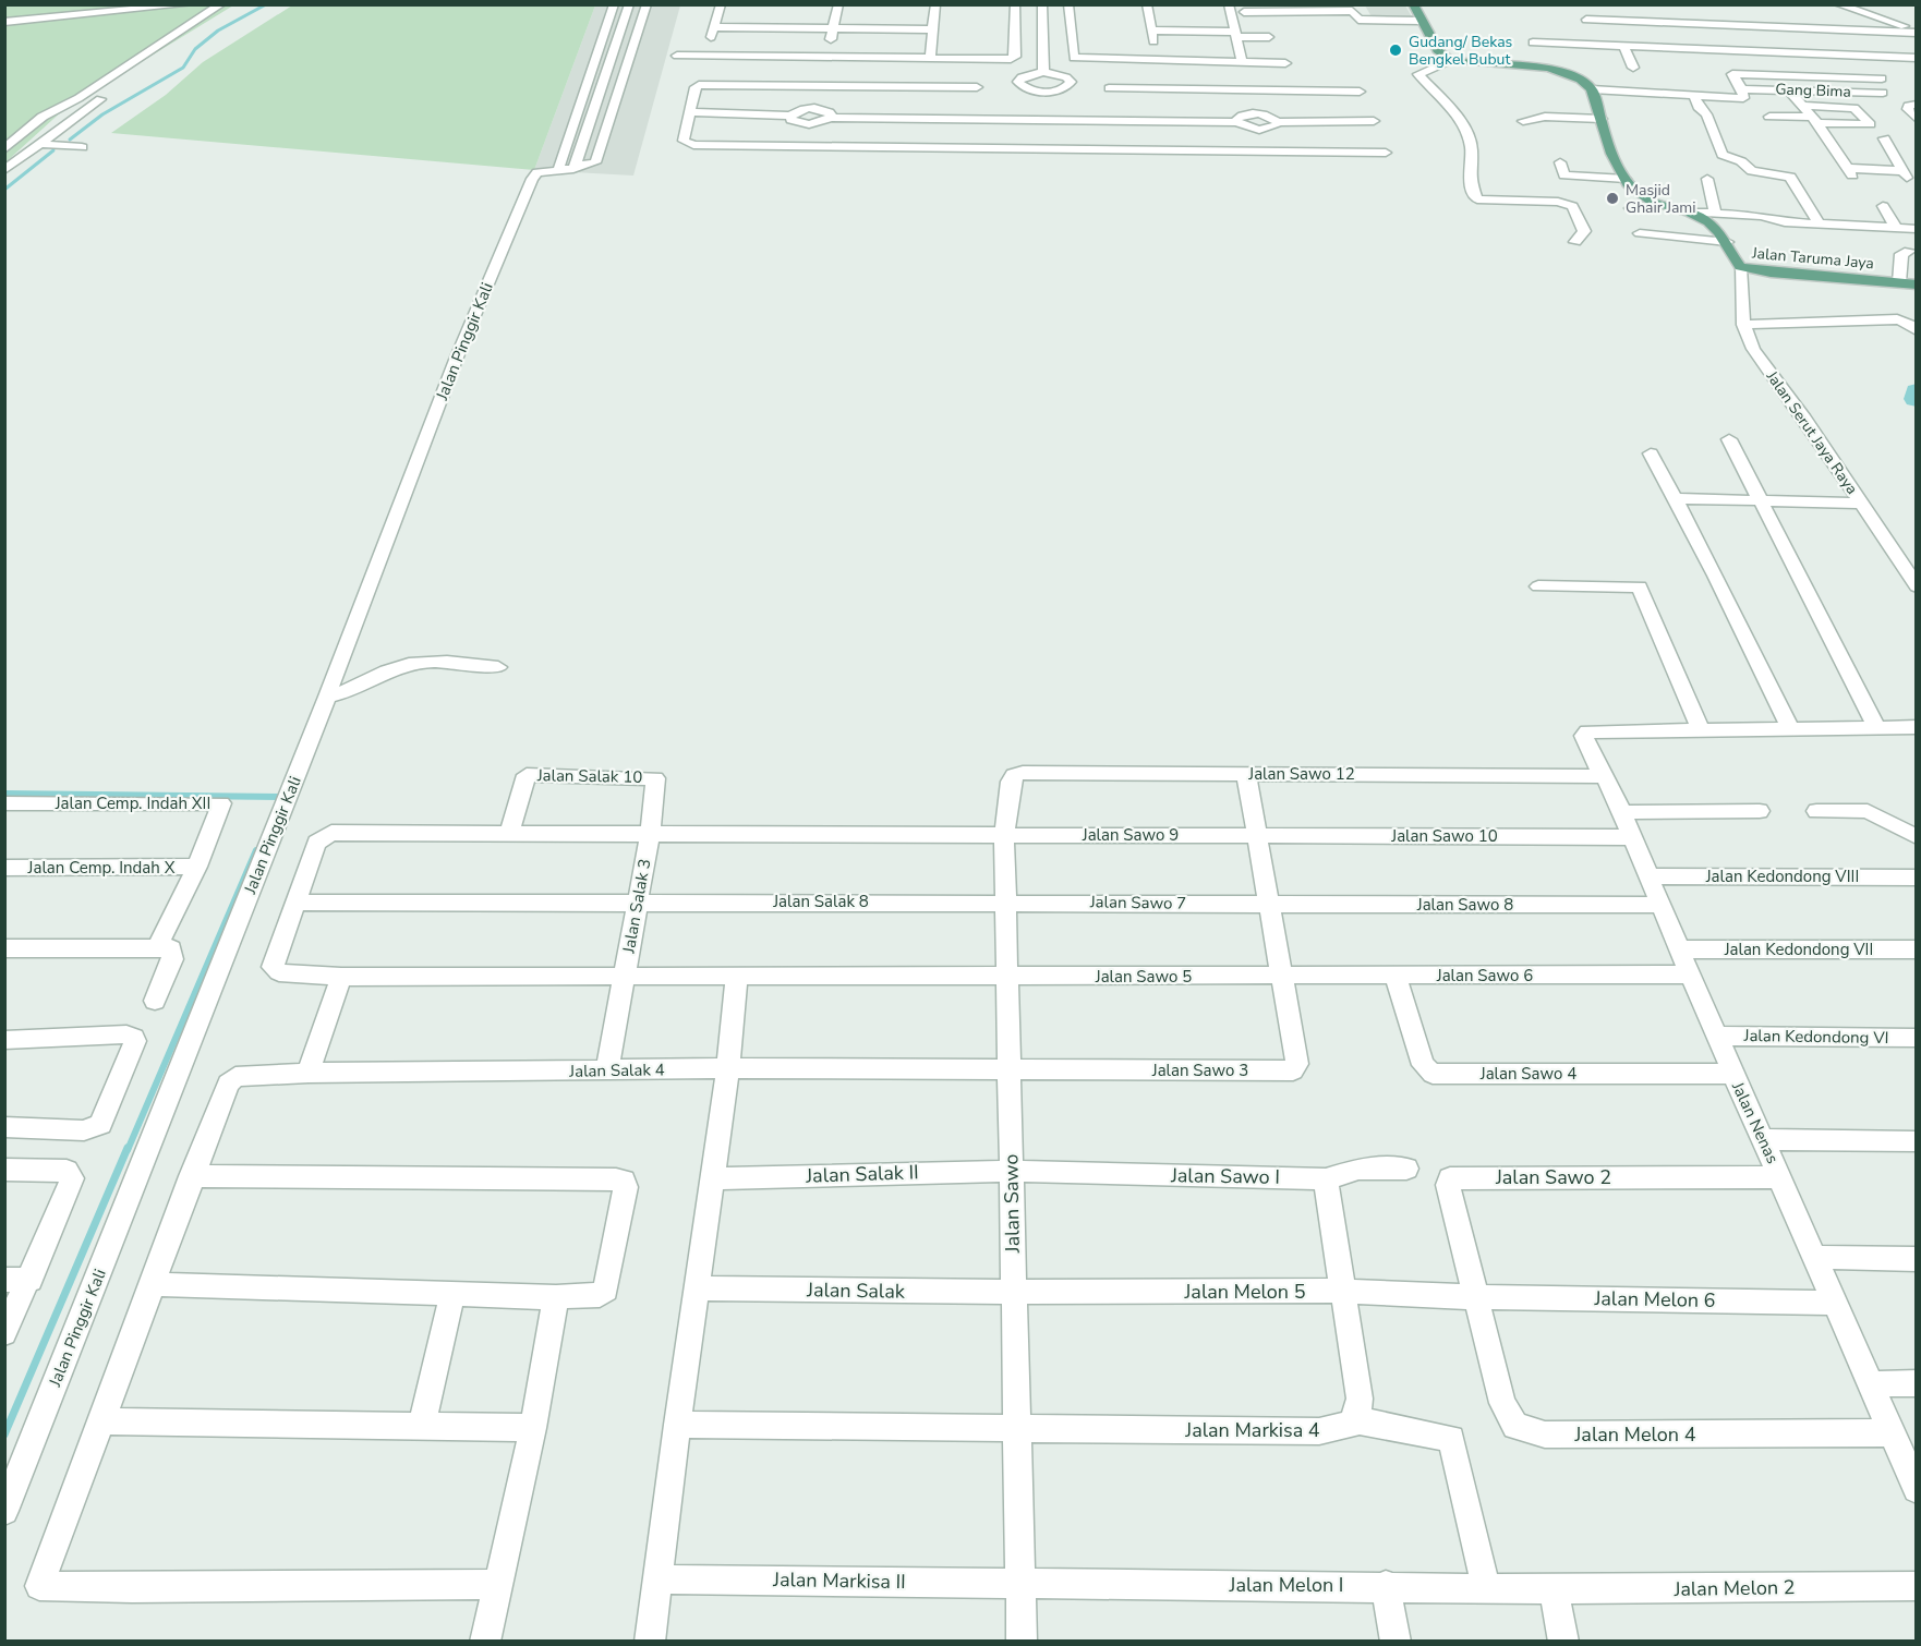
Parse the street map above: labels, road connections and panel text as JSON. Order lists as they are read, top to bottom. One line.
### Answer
{"streets":{"main road":["Jalan Taruma Jaya"],"street":["Gang Bima","Jalan Pinggir Kali","Jalan Serut Jaya Raya","Jalan Sawo 12","Jalan Salak 10","Jalan Cemp. Indah XII","Jalan Sawo 9","Jalan Sawo 10","Jalan Cemp. Indah X","Jalan Kedondong VIII","Jalan Salak 8","Jalan Sawo 7","Jalan Sawo 8","Jalan Salak 3","Jalan Kedondong VII","Jalan Sawo 6","Jalan Sawo 5","Jalan Kedondong VI","Jalan Salak 4","Jalan Sawo 3","Jalan Sawo 4","Jalan Nenas","Jalan Salak II","Jalan Sawo I","Jalan Sawo 2","Jalan Sawo","Jalan Salak","Jalan Melon 5","Jalan Melon 6","Jalan Markisa 4","Jalan Melon 4","Jalan Markisa II","Jalan Melon I","Jalan Melon 2"]},"crossings":[["Jalan Taruma Jaya","Jalan Serut Jaya Raya"],["Jalan Sawo 12","Jalan Nenas"],["Jalan Sawo 12","Jalan Sawo"],["Jalan Salak 10","Jalan Sawo 9"],["Jalan Salak 10","Jalan Salak 3"],["Jalan Cemp. Indah XII","Jalan Cemp. Indah X"],["Jalan Sawo 9","Jalan Sawo 10"],["Jalan Sawo 9","Jalan Salak 8"],["Jalan Sawo 9","Jalan Salak 3"],["Jalan Sawo 9","Jalan Sawo 5"],["Jalan Sawo 9","Jalan Sawo"],["Jalan Sawo 10","Jalan Nenas"],["Jalan Kedondong VIII","Jalan Nenas"],["Jalan Salak 8","Jalan Sawo 7"],["Jalan Salak 8","Jalan Salak 3"],["Jalan Salak 8","Jalan Sawo 5"],["Jalan Salak 8","Jalan Sawo"],["Jalan Sawo 7","Jalan Sawo 8"],["Jalan Sawo 7","Jalan Sawo"],["Jalan Sawo 8","Jalan Nenas"],["Jalan Salak 3","Jalan Sawo 5"],["Jalan Salak 3","Jalan Salak 4"],["Jalan Kedondong VII","Jalan Nenas"],["Jalan Sawo 6","Jalan Sawo 5"],["Jalan Sawo 6","Jalan Sawo 3"],["Jalan Sawo 6","Jalan Sawo 4"],["Jalan Sawo 6","Jalan Nenas"],["Jalan Sawo 5","Jalan Sawo 3"],["Jalan Sawo 5","Jalan Sawo"],["Jalan Kedondong VI","Jalan Nenas"],["Jalan Salak 4","Jalan Sawo 3"],["Jalan Salak 4","Jalan Sawo"],["Jalan Sawo 3","Jalan Sawo"],["Jalan Sawo 4","Jalan Nenas"],["Jalan Nenas","Jalan Sawo 2"],["Jalan Nenas","Jalan Melon 6"],["Jalan Nenas","Jalan Melon 4"],["Jalan Salak II","Jalan Sawo I"],["Jalan Salak II","Jalan Sawo"],["Jalan Sawo I","Jalan Sawo"],["Jalan Sawo 2","Jalan Melon 5"],["Jalan Sawo 2","Jalan Melon 6"],["Jalan Sawo 2","Jalan Melon 4"],["Jalan Sawo","Jalan Salak"],["Jalan Sawo","Jalan Melon 5"],["Jalan Sawo","Jalan Markisa 4"],["Jalan Sawo","Jalan Markisa II"],["Jalan Sawo","Jalan Melon I"],["Jalan Salak","Jalan Melon 5"],["Jalan Melon 5","Jalan Melon 6"],["Jalan Melon 5","Jalan Melon 4"],["Jalan Melon 6","Jalan Melon 4"],["Jalan Markisa II","Jalan Melon I"],["Jalan Melon I","Jalan Melon 2"]],"places":["Gudang/ Bekas Bengkel Bubut","Masjid Ghair Jami"]}
